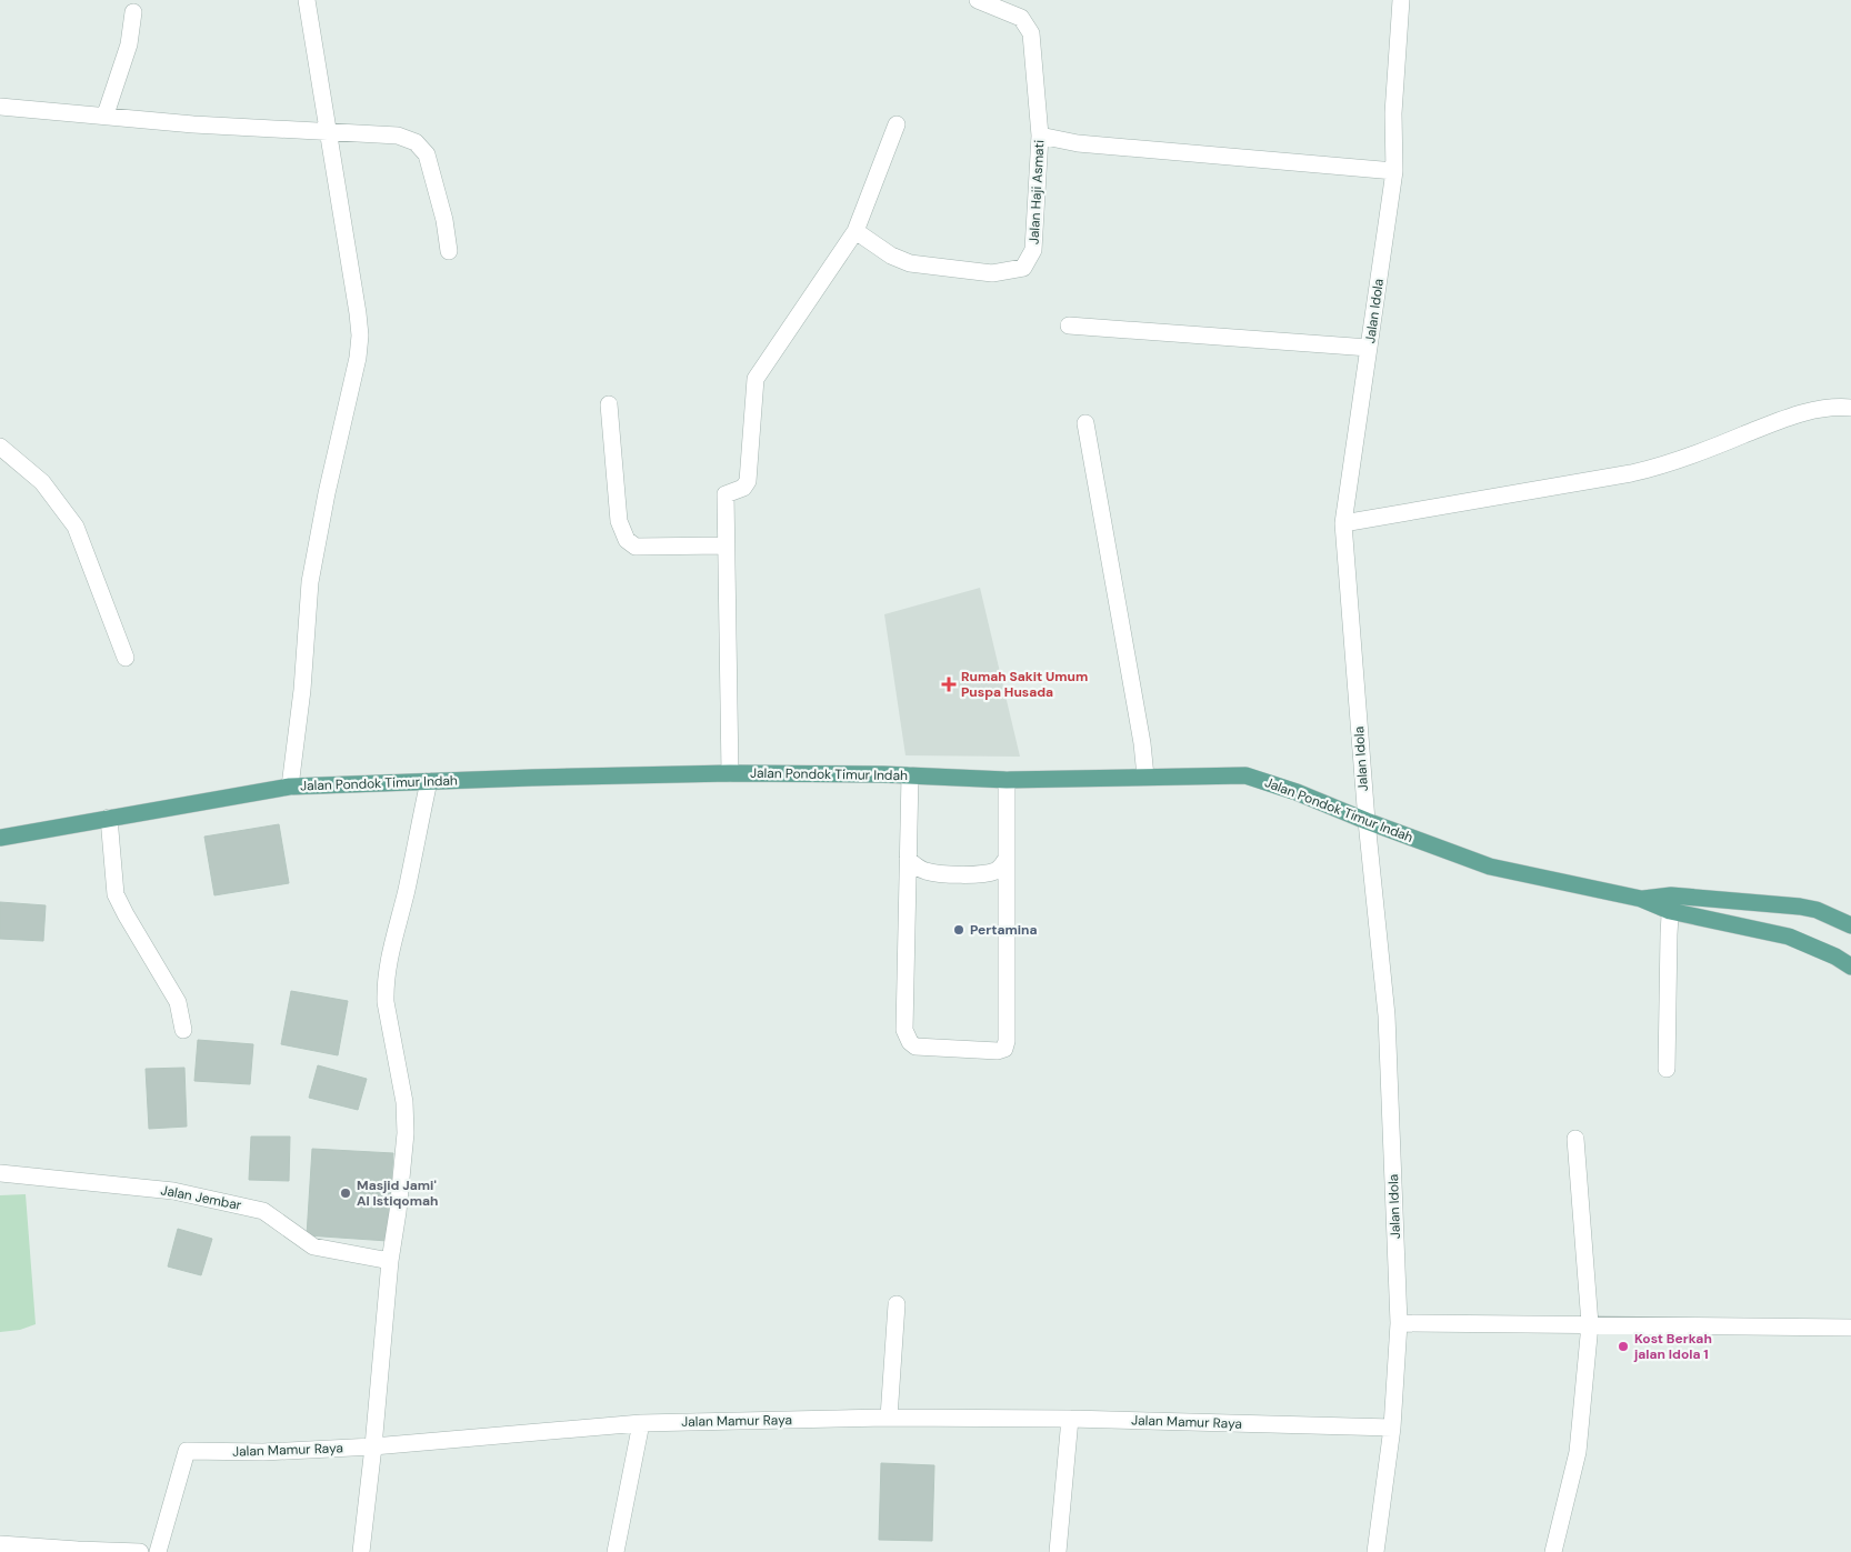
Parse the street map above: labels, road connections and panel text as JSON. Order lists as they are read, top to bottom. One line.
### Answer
{"streets":{"main road":["Jalan Pondok Timur Indah"],"street":["Jalan Haji Asmati","Jalan Idola","Jalan Jembar","Jalan Mamur Raya"]},"crossings":[["Jalan Idola","Jalan Pondok Timur Indah"],["Jalan Idola","Jalan Mamur Raya"]],"places":{"health":["Rumah Sakit Umum Puspa Husada"],"other":["Pertamina","Masjid Jami' Al Istiqomah","Kost Berkah jalan Idola 1"]}}
